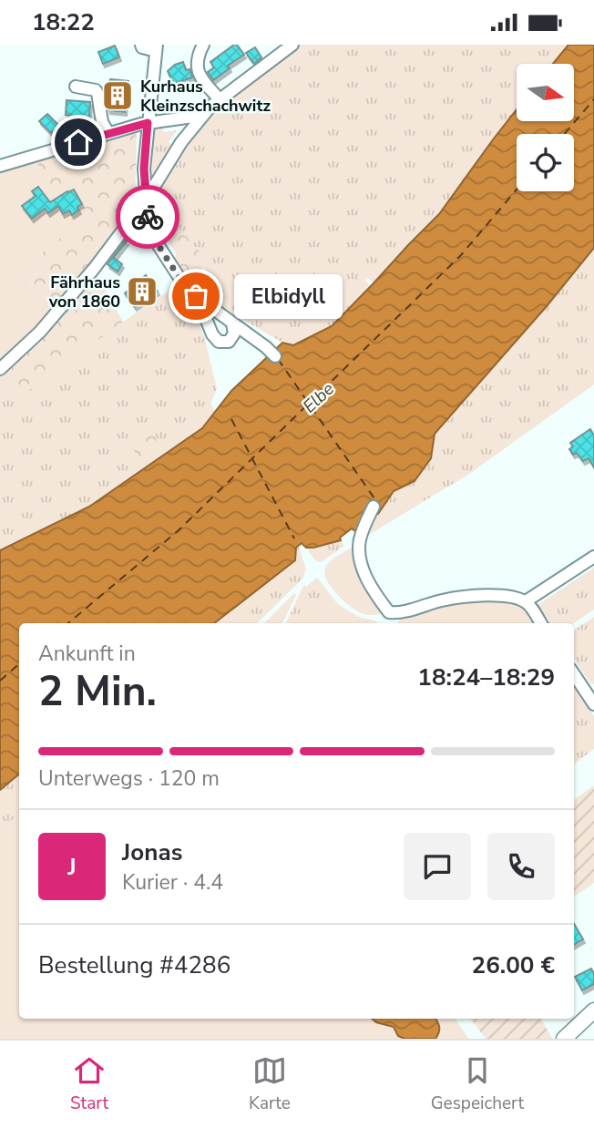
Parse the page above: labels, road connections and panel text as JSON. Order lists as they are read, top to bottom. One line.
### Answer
{"water":["Elbe"],"places":{"building":["Kurhaus Kleinzschachwitz","Fährhaus von 1860"],"other":["Elbidyll"]},"north":"right","page":{"status":"18:22","bubble":"Elbidyll","heading":["2 Min.","Ankunft in","18:24–18:29"],"panel":["Jonas","Kurier · 4.4","Bestellung #4286","26.00 €"],"bar":"Unterwegs · 120 m","round":"J","tabs":["Start","Karte","Gespeichert"]}}
